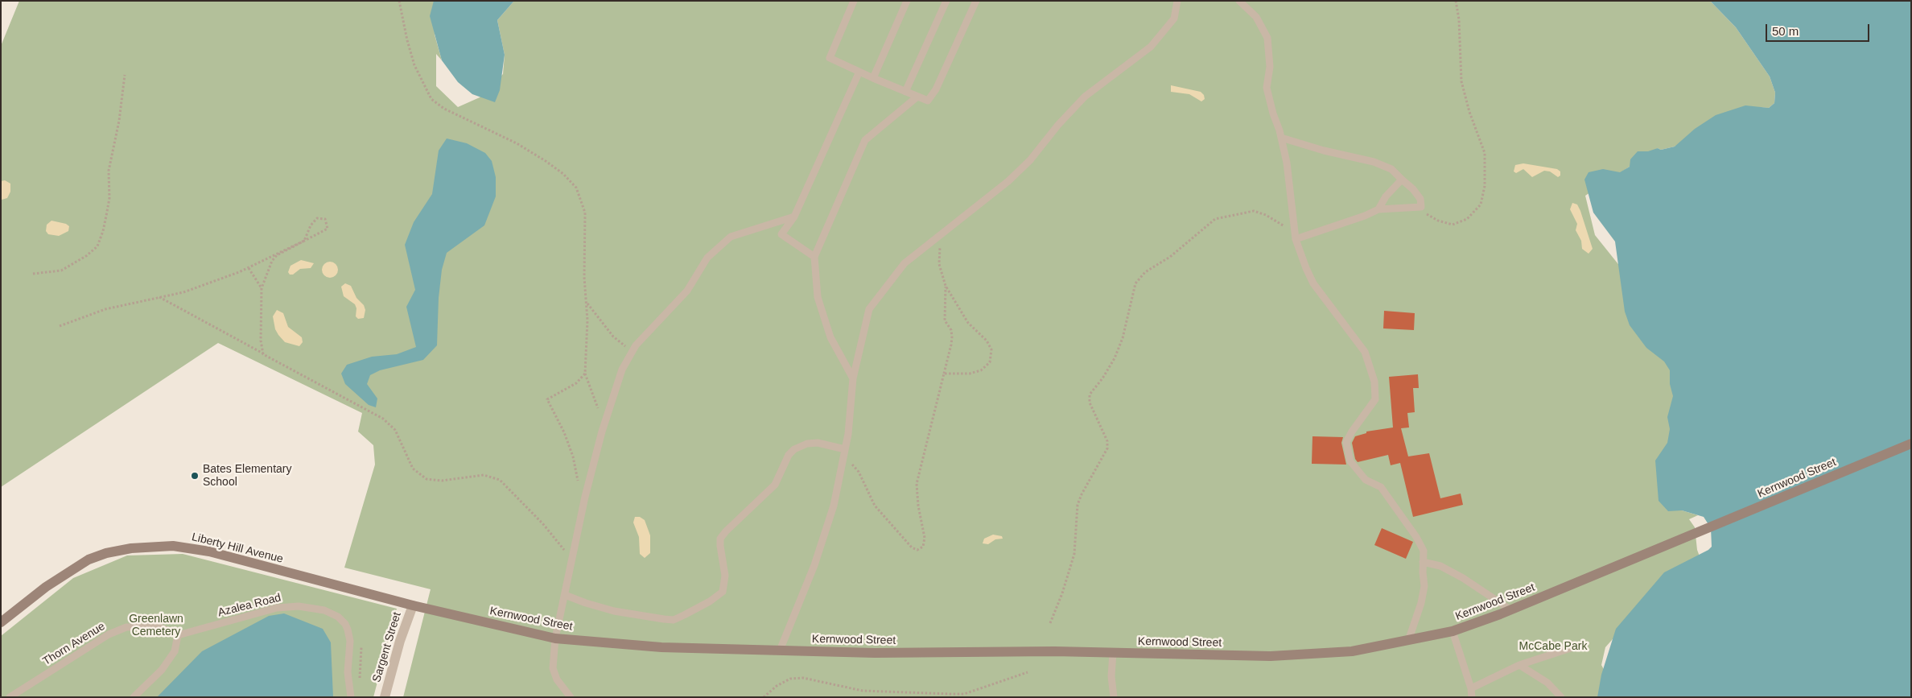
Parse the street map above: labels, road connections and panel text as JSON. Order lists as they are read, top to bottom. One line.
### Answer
{"streets":{"main road":["Kernwood Street","Liberty Hill Avenue"],"street":["Sargent Street"],"lane":["Azalea Road","Thorn Avenue"]},"crossings":[["Kernwood Street","Liberty Hill Avenue"],["Kernwood Street","Sargent Street"],["Liberty Hill Avenue","Sargent Street"],["Azalea Road","Thorn Avenue"]],"parks":["Greenlawn Cemetery","McCabe Park"],"places":["Bates Elementary School"],"scale_bar":"50 m"}
